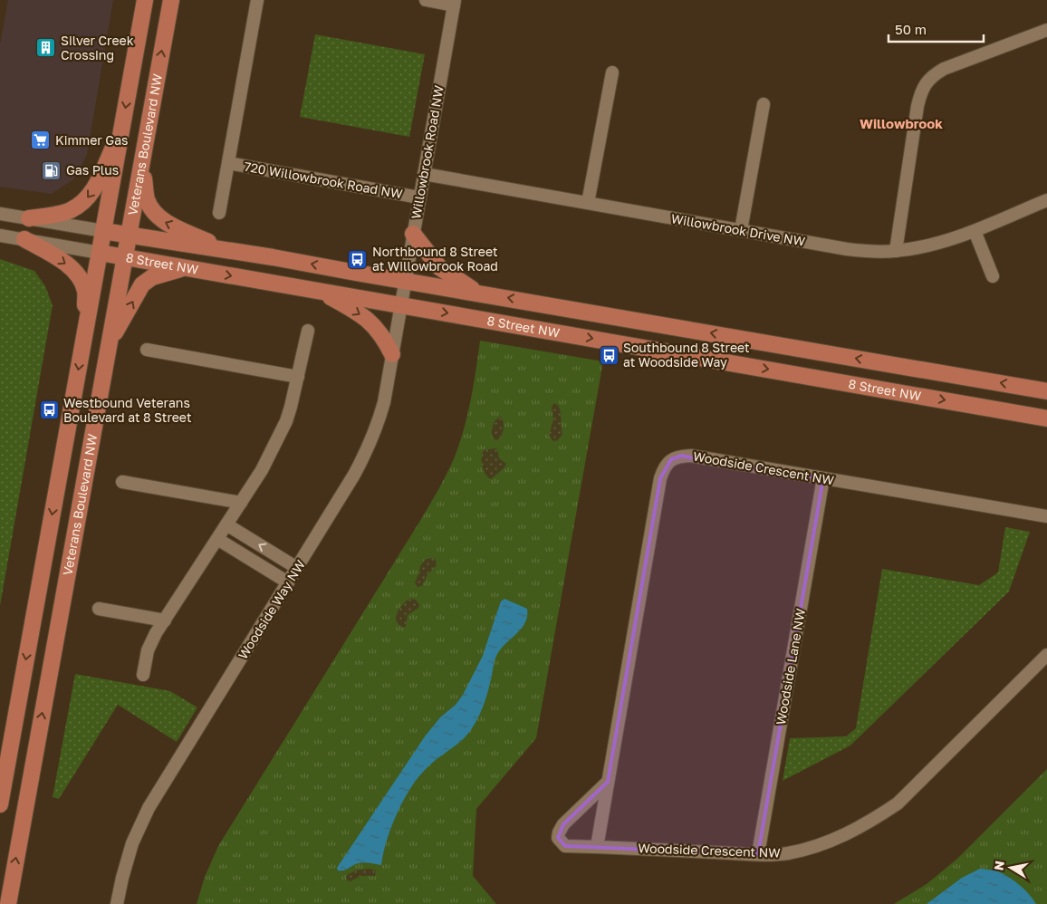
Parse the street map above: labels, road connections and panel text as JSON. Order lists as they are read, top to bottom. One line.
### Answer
{"streets":{"main road":["Veterans Boulevard NW","8 Street NW"],"street":["Willowbrook Road NW","720 Willowbrook Road NW","Willowbrook Drive NW","Woodside Crescent NW","Woodside Way NW","Woodside Lane NW"]},"crossings":[["Veterans Boulevard NW","8 Street NW"],["Willowbrook Road NW","720 Willowbrook Road NW"],["Willowbrook Road NW","Willowbrook Drive NW"],["Willowbrook Road NW","8 Street NW"],["Willowbrook Road NW","Woodside Way NW"],["8 Street NW","Woodside Way NW"],["Woodside Crescent NW","Woodside Lane NW"]],"districts":["Willowbrook"],"places":{"building":["Silver Creek Crossing"],"supermarket":["Kimmer Gas"],"fuel station":["Gas Plus"],"bus stop":["Northbound 8 Street at Willowbrook Road","Southbound 8 Street at Woodside Way","Westbound Veterans Boulevard at 8 Street"]},"scale_bar":"50 m","north":"left"}
